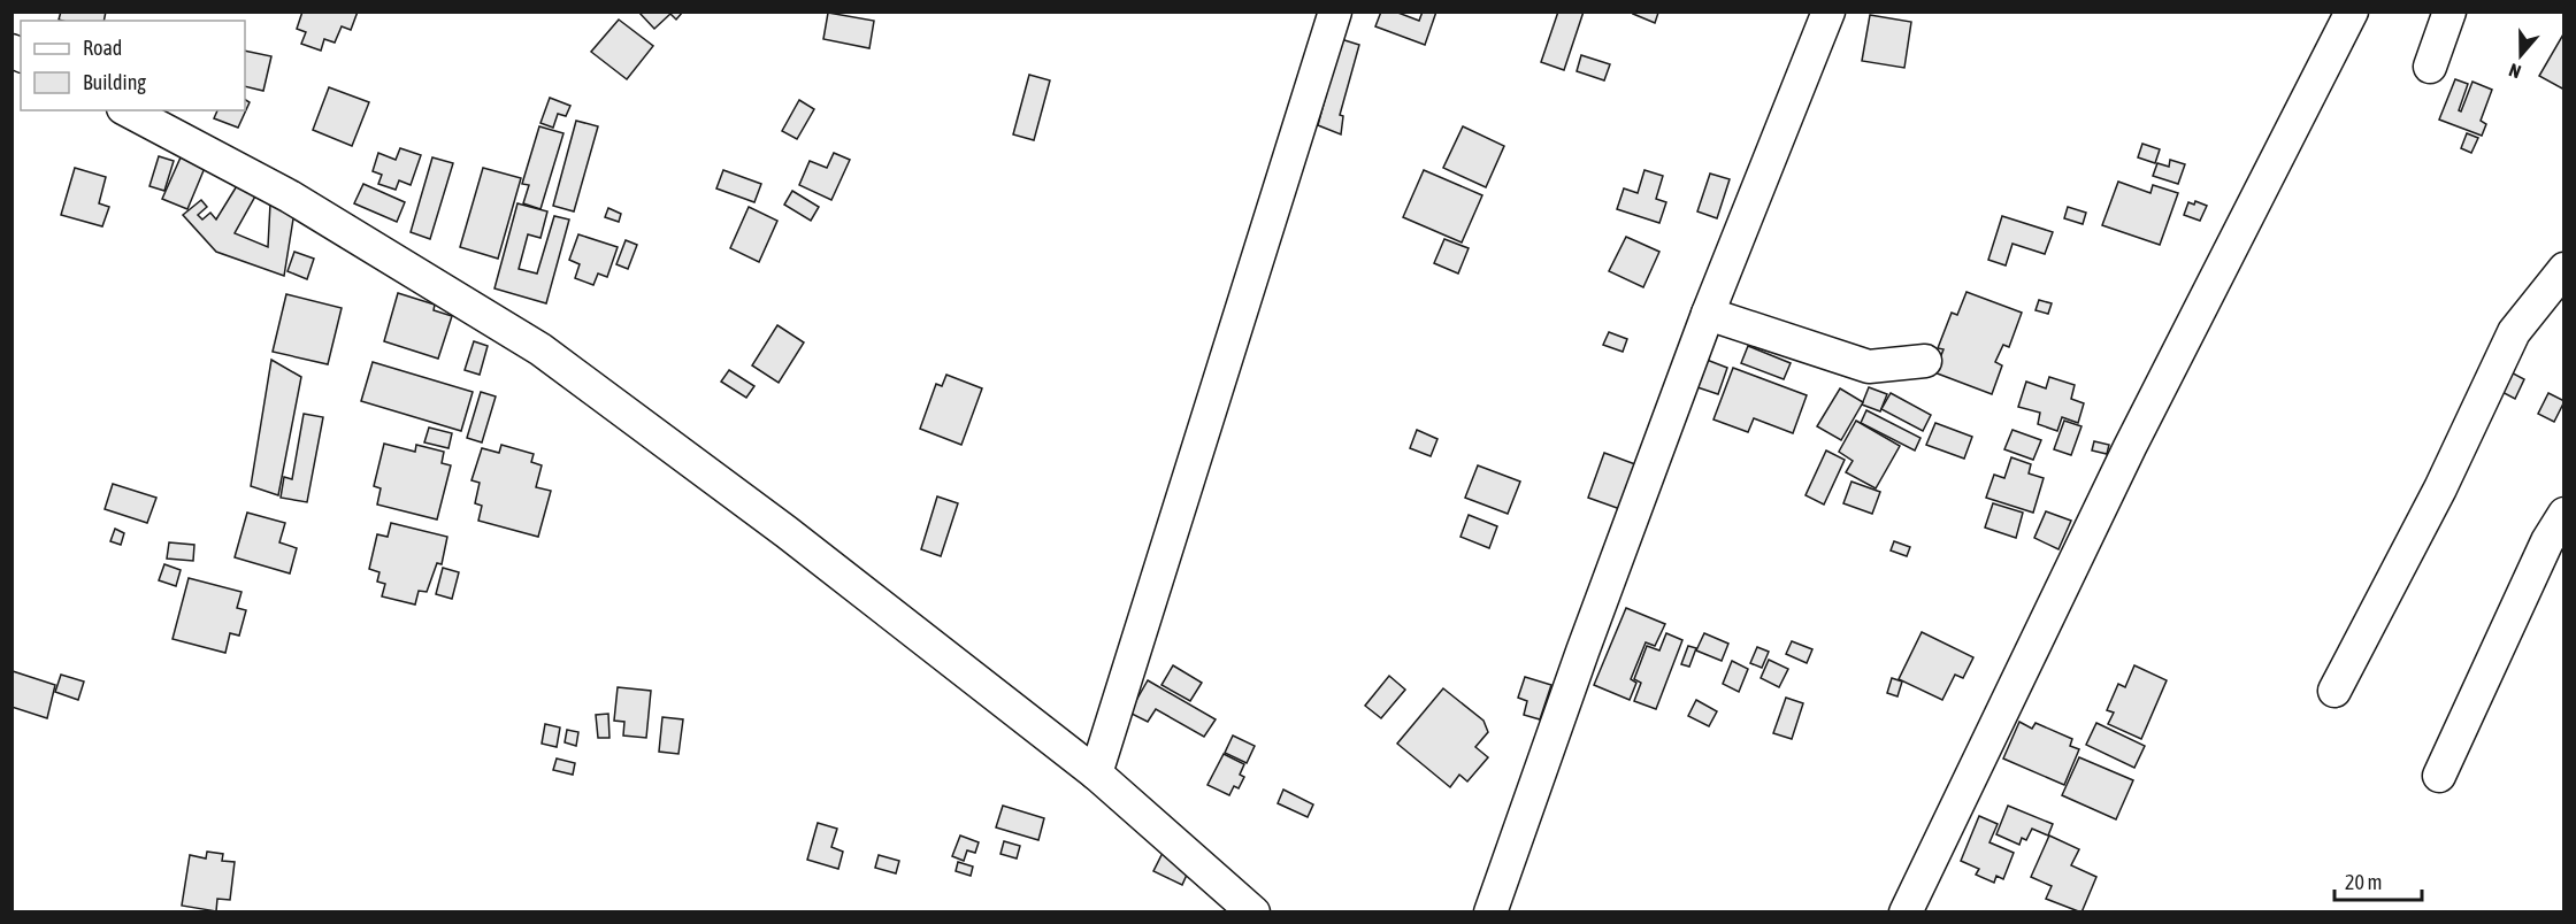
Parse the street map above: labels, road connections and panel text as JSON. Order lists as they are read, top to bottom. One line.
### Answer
{"legend":["Road","Building"],"scale_bar":"20 m","north":"bottom"}
